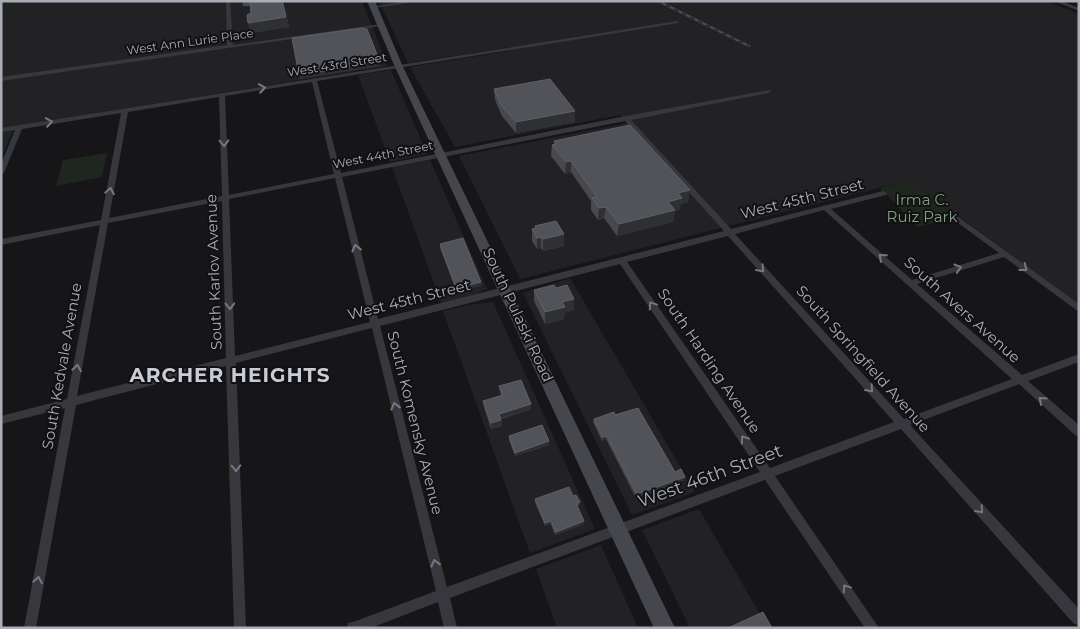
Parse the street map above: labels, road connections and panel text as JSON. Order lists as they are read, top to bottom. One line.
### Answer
{"streets":{"main road":["South Pulaski Road"],"street":["West Ann Lurie Place","West 43rd Street","West 44th Street","West 45th Street","South Karlov Avenue","South Avers Avenue","South Springfield Avenue","South Harding Avenue","South Kedvale Avenue","South Komensky Avenue","West 46th Street"]},"crossings":[["West Ann Lurie Place","South Pulaski Road"],["West 43rd Street","South Karlov Avenue"],["West 43rd Street","South Pulaski Road"],["West 43rd Street","South Kedvale Avenue"],["West 43rd Street","South Komensky Avenue"],["West 44th Street","South Karlov Avenue"],["West 44th Street","South Pulaski Road"],["West 44th Street","South Springfield Avenue"],["West 44th Street","South Kedvale Avenue"],["West 44th Street","South Komensky Avenue"],["West 45th Street","South Karlov Avenue"],["West 45th Street","South Avers Avenue"],["West 45th Street","South Pulaski Road"],["West 45th Street","South Springfield Avenue"],["West 45th Street","South Harding Avenue"],["West 45th Street","South Kedvale Avenue"],["West 45th Street","South Komensky Avenue"],["South Avers Avenue","West 46th Street"],["South Pulaski Road","West 46th Street"],["South Springfield Avenue","West 46th Street"],["South Harding Avenue","West 46th Street"],["South Komensky Avenue","West 46th Street"]],"one_way":["South Karlov Avenue","South Avers Avenue","South Springfield Avenue","South Harding Avenue","South Kedvale Avenue","South Komensky Avenue"],"districts":["ARCHER HEIGHTS"],"parks":["Irma C. Ruiz Park"]}
